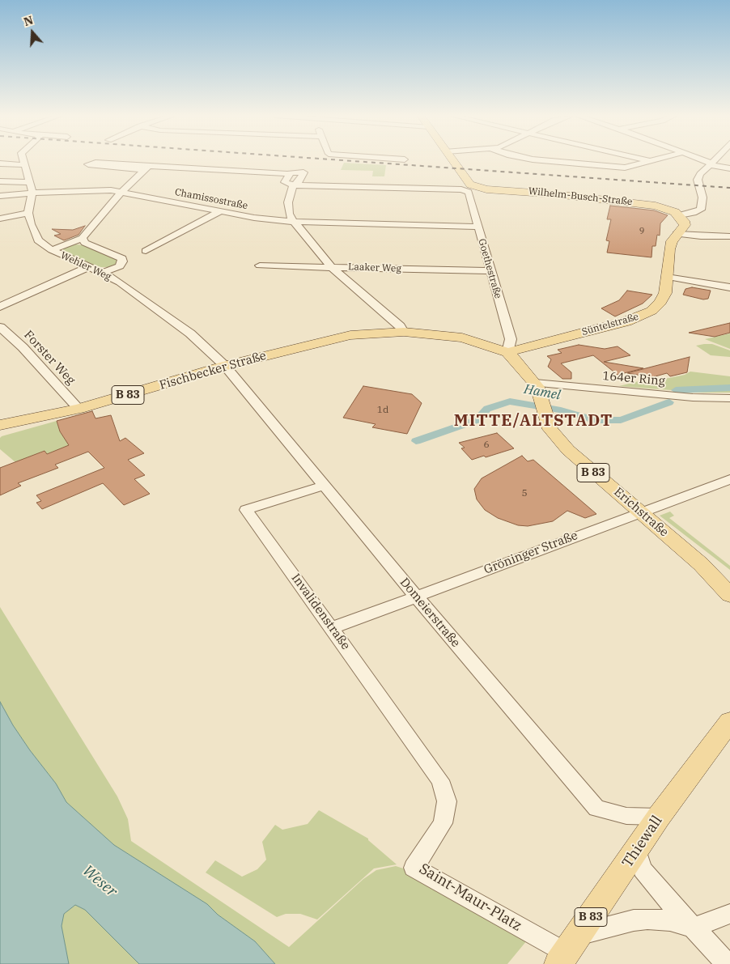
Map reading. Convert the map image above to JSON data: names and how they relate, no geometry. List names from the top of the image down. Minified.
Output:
{"streets":{"main road":["Wilhelm-Busch-Straße","Süntelstraße","Fischbecker Straße","B 83","Erichstraße","Thiewall"],"street":["Chamissostraße","Wehler Weg","Laaker Weg","Goethestraße","Forster Weg","164er Ring","Gröninger Straße","Invalidenstraße","Domeierstraße","Saint-Maur-Platz"]},"crossings":[["Wilhelm-Busch-Straße","Süntelstraße"],["Chamissostraße","Wehler Weg"],["Chamissostraße","Goethestraße"],["Wehler Weg","Fischbecker Straße"],["Wehler Weg","Domeierstraße"],["Laaker Weg","Goethestraße"],["Goethestraße","Süntelstraße"],["Goethestraße","B 83"],["Süntelstraße","B 83"],["Forster Weg","Fischbecker Straße"],["Fischbecker Straße","B 83"],["Fischbecker Straße","Domeierstraße"],["164er Ring","B 83"],["164er Ring","Erichstraße"],["B 83","Erichstraße"],["Erichstraße","Gröninger Straße"],["Gröninger Straße","Invalidenstraße"],["Gröninger Straße","Domeierstraße"],["Invalidenstraße","Domeierstraße"],["Invalidenstraße","Saint-Maur-Platz"],["Domeierstraße","Thiewall"],["Thiewall","Saint-Maur-Platz"]],"districts":["MITTE/ALTSTADT"],"water":["Hamel","Weser"],"house_numbers":["9","1d","6","5"],"north":"top"}
